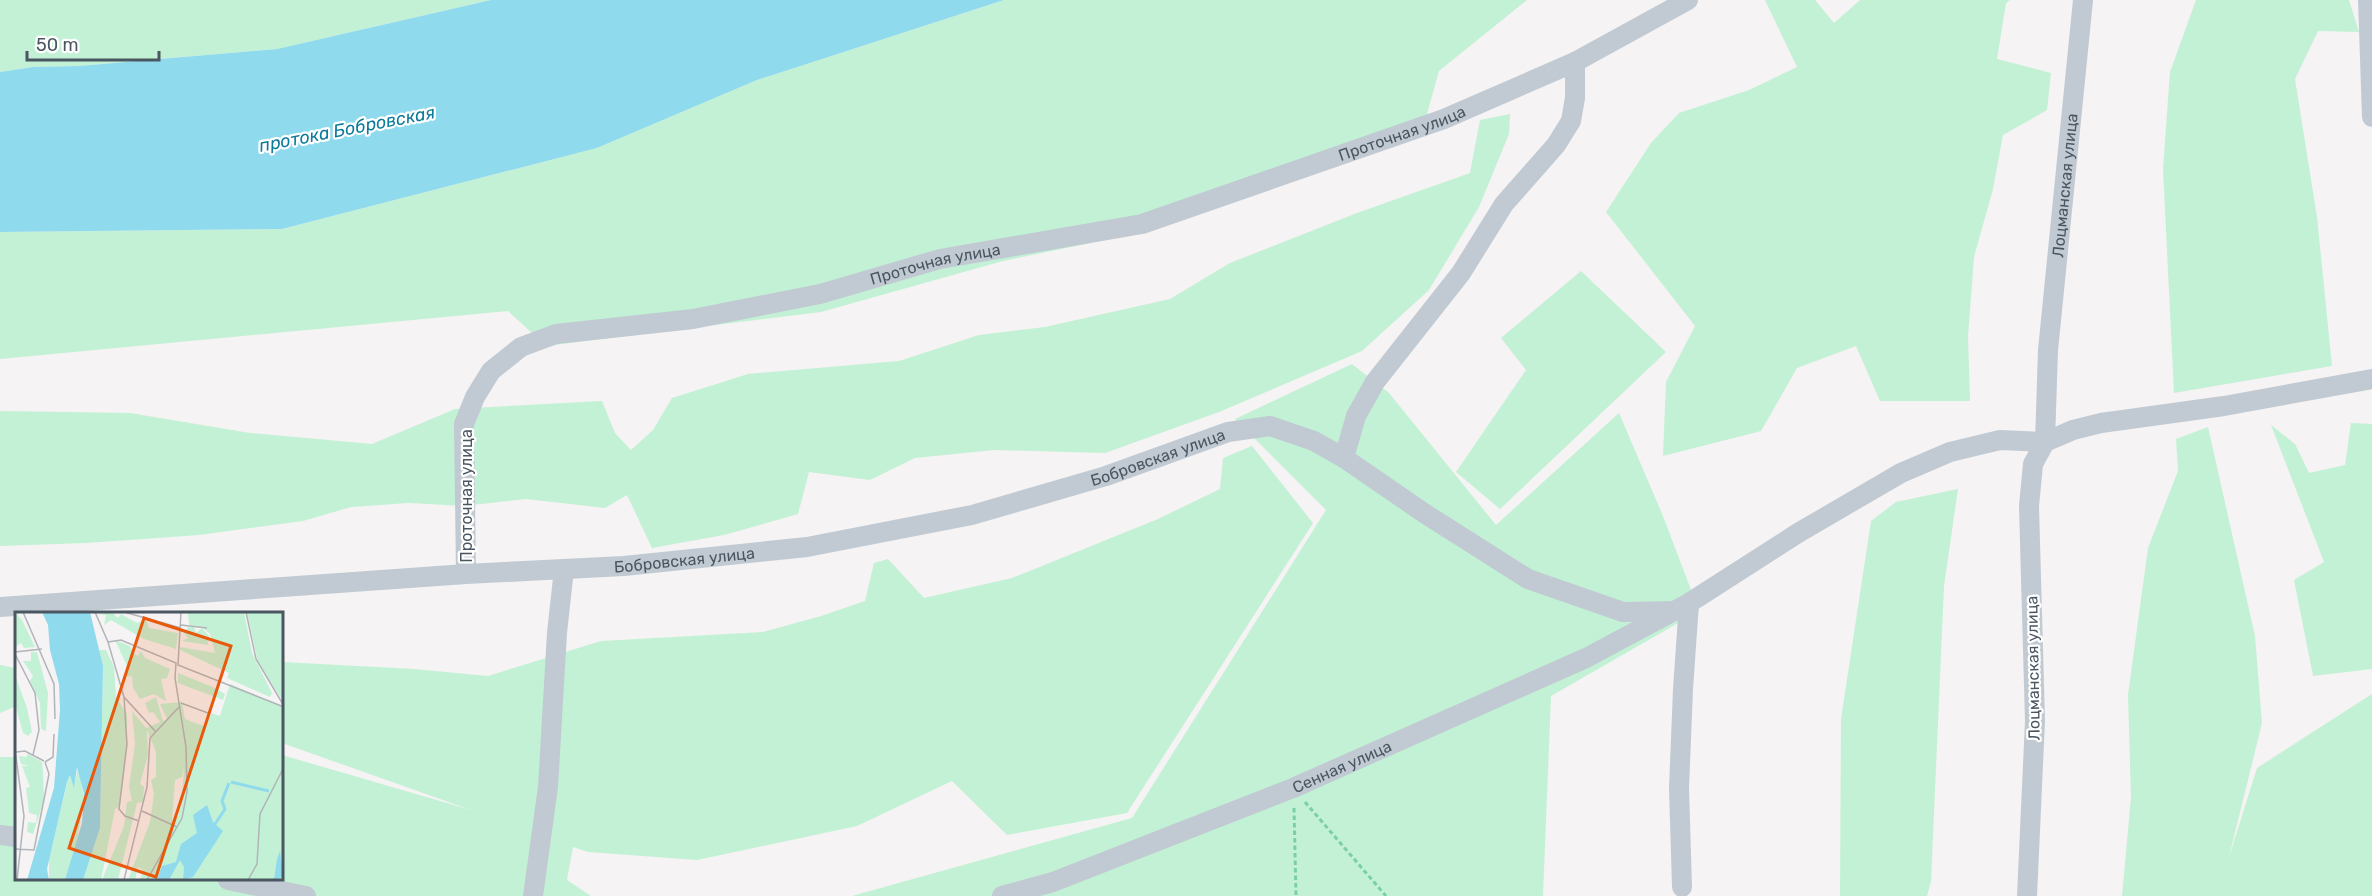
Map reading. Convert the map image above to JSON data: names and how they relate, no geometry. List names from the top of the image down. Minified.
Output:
{"streets":{"street":["Проточная улица","Лоцманская улица","Бобровская улица","Сенная улица"]},"crossings":[["Проточная улица","Бобровская улица"],["Бобровская улица","Сенная улица"]],"water":["протока Бобровская"],"scale_bar":"50 m"}
